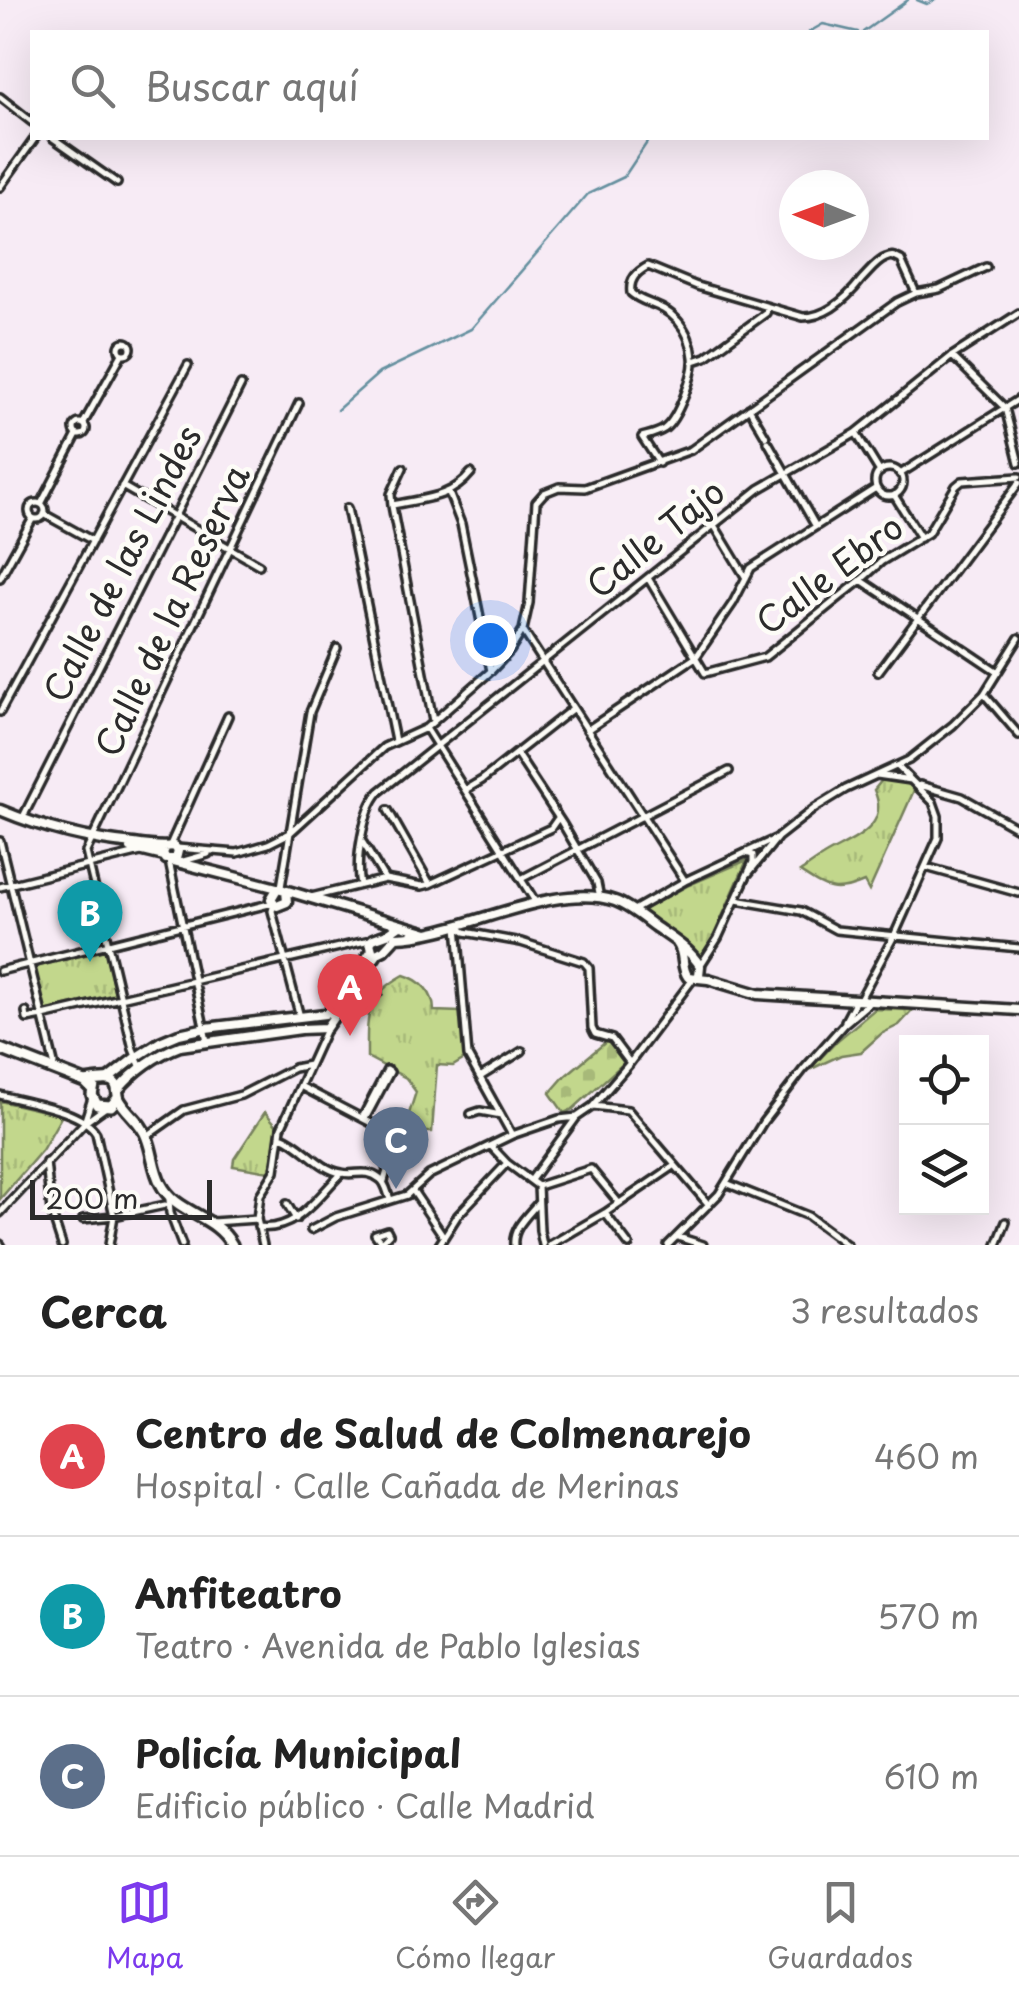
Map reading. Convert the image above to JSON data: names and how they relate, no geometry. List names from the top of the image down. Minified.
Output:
{"streets":{"street":["Calle Tajo","Calle de las Lindes","Calle Ebro","Calle de la Reserva"]},"scale_bar":"200 m","north":"left","page":{"search":"Buscar aquí","pins":["B","A","C"],"scale":"200 m","heading":["Cerca","3 resultados"],"list":[{"mark":"A","name":"Centro de Salud de Colmenarejo","note":"Hospital · Calle Cañada de Merinas","value":"460 m"},{"mark":"B","name":"Anfiteatro","note":"Teatro · Avenida de Pablo Iglesias","value":"570 m"},{"mark":"C","name":"Policía Municipal","note":"Edificio público · Calle Madrid","value":"610 m"}],"nav":["Mapa","Cómo llegar","Guardados"]}}
